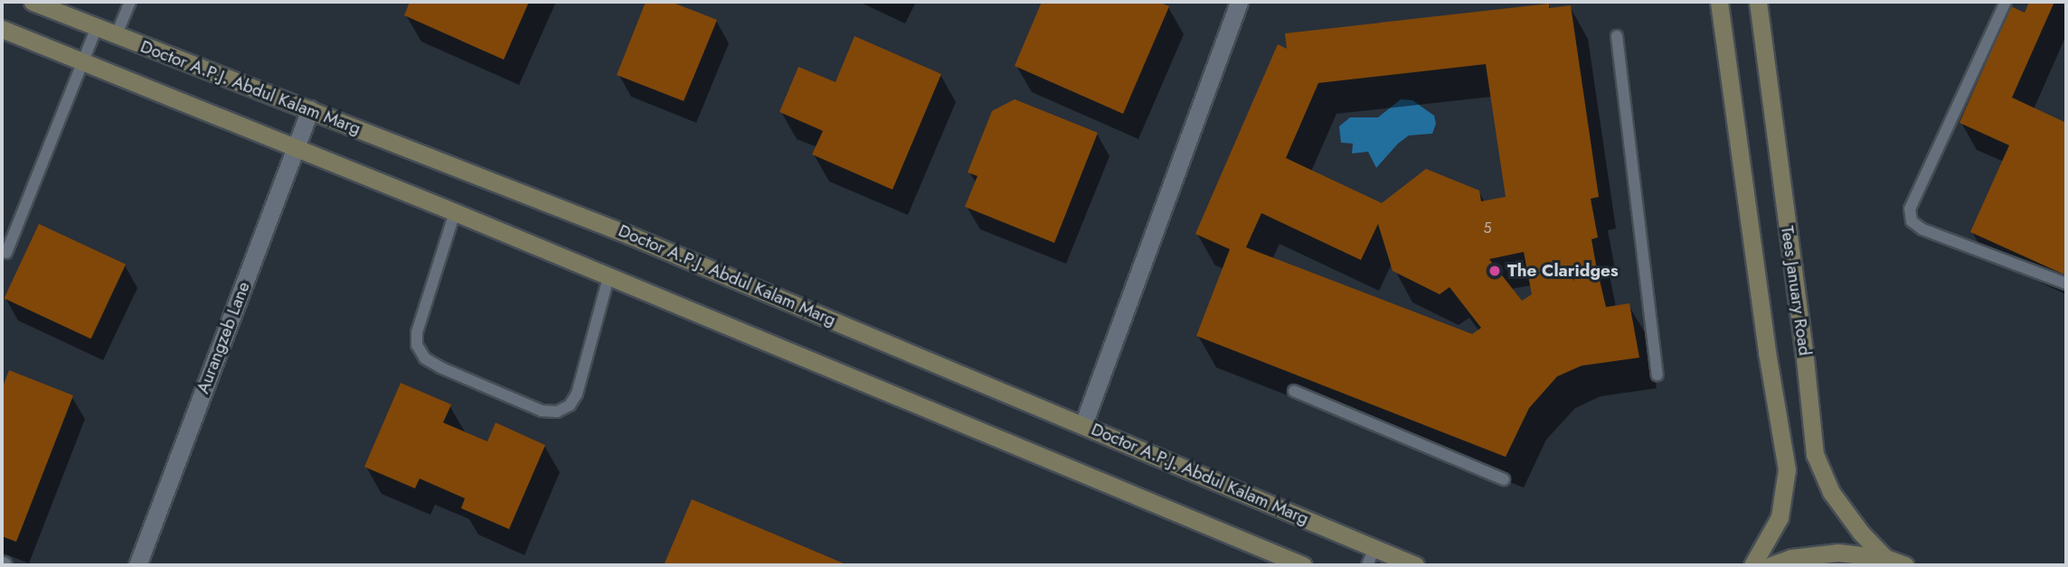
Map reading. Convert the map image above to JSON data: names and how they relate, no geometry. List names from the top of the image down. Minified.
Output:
{"streets":{"main road":["Doctor A.P.J. Abdul Kalam Marg","Tees January Road"],"street":["Aurangzeb Lane"]},"crossings":[["Doctor A.P.J. Abdul Kalam Marg","Aurangzeb Lane"]],"places":["The Claridges"],"house_numbers":["5"]}
